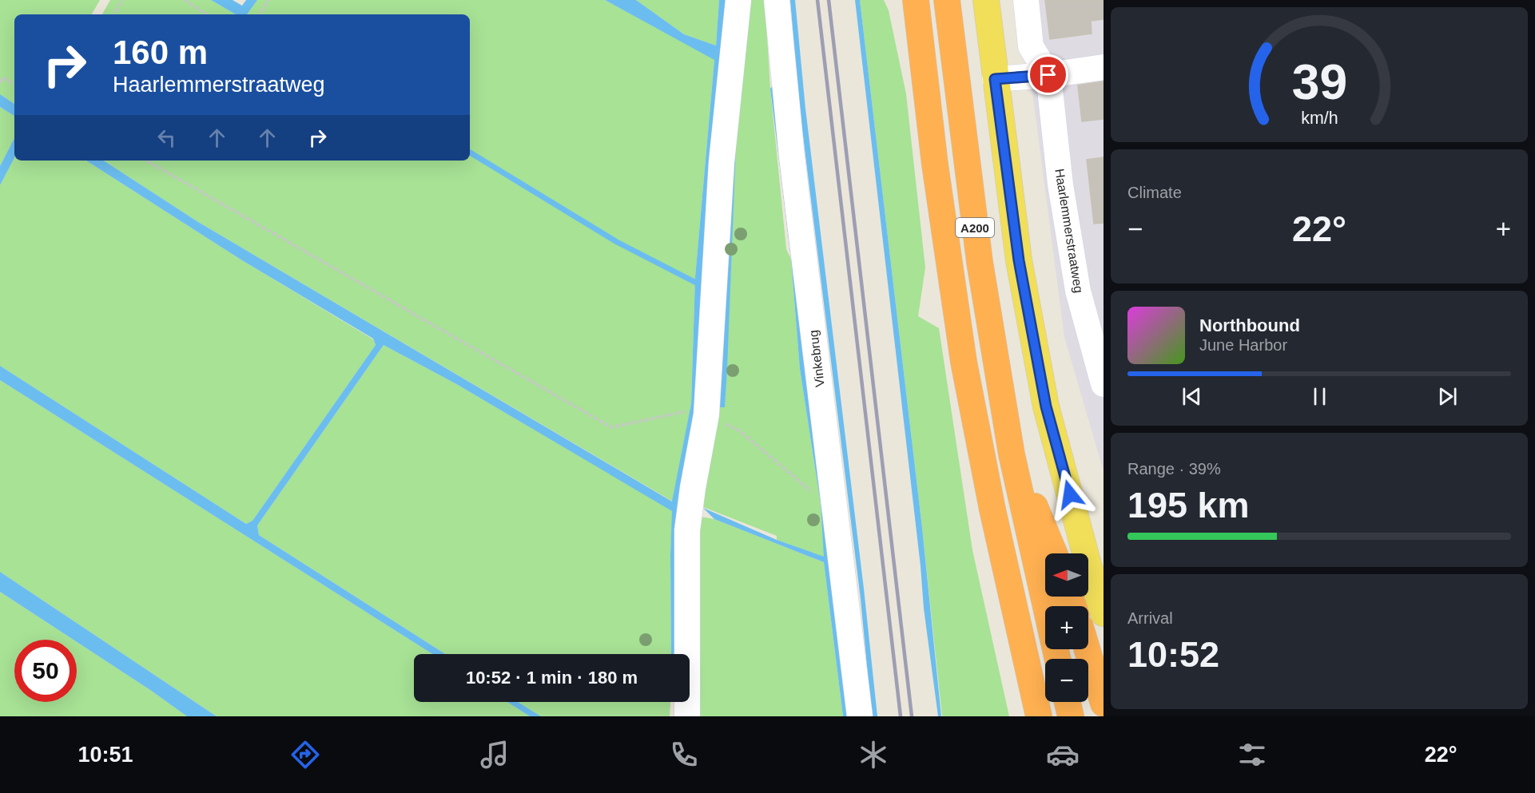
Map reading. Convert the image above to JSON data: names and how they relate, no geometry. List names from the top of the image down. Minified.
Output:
{"streets":{"highway":["A200"],"street":["Haarlemmerstraatweg","Vinkebrug"]},"north":"left","page":{"turn":["160 m","Haarlemmerstraatweg"],"tile":["Climate",["Range · 39%","195 km"],["Arrival","10:52"]],"heat":["−","22°","+"],"song":["Northbound","June Harbor"],"map_buttons":["+","−"],"limit":"50","trip":"10:52 · 1 min · 180 m","tabs":["10:51","22°"],"gauge":["39","km/h"]}}
